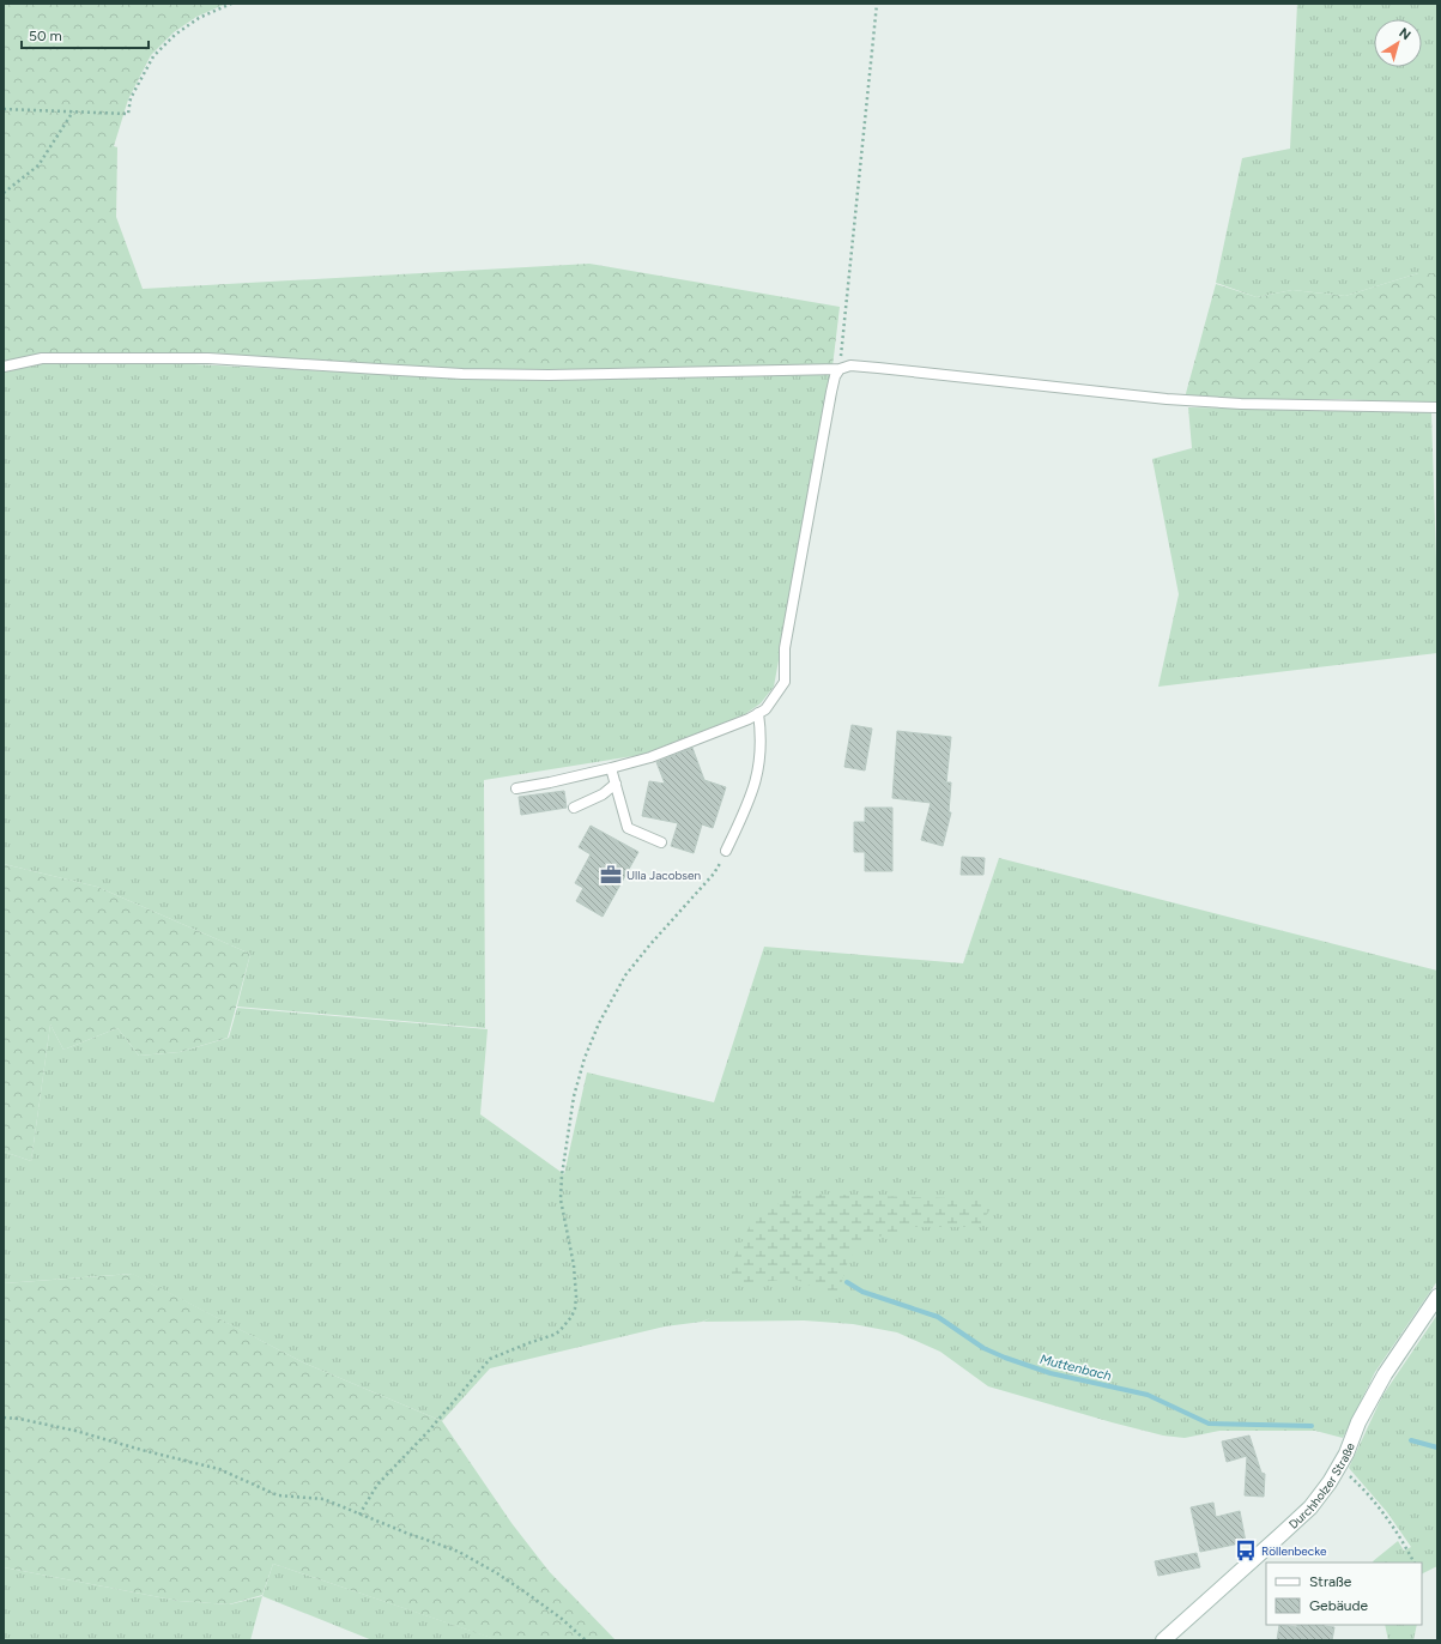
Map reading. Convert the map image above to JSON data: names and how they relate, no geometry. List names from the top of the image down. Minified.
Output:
{"streets":{"main road":["Durchholzer Straße"]},"water":["Muttenbach"],"places":{"office":["Ulla Jacobsen"],"bus stop":["Röllenbecke"]},"legend":["Straße","Gebäude"],"scale_bar":"50 m","north":"top right"}
